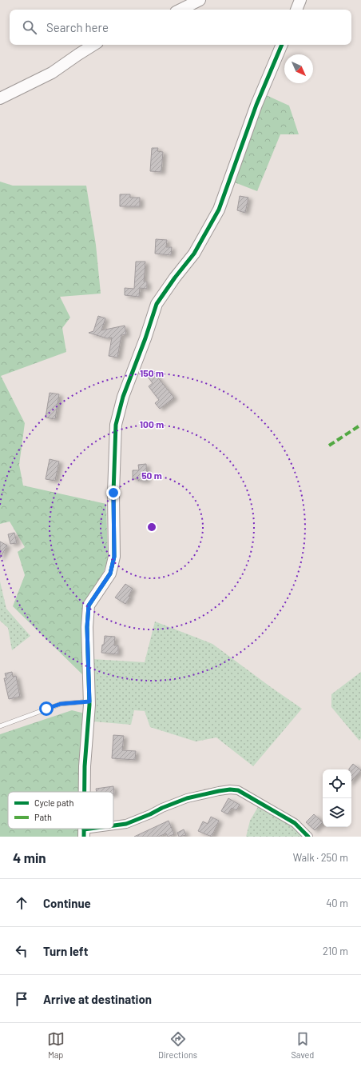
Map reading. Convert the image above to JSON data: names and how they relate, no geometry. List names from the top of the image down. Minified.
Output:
{"legend":["Cycle path","Path"],"north":"bottom right","page":{"search":"Search here","heading":["4 min","Walk · 250 m"],"list":[["Continue","40 m"],["Turn left","210 m"],"Arrive at destination"],"nav":["Map","Directions","Saved"]},"rings":["150 m","100 m","50 m"]}
